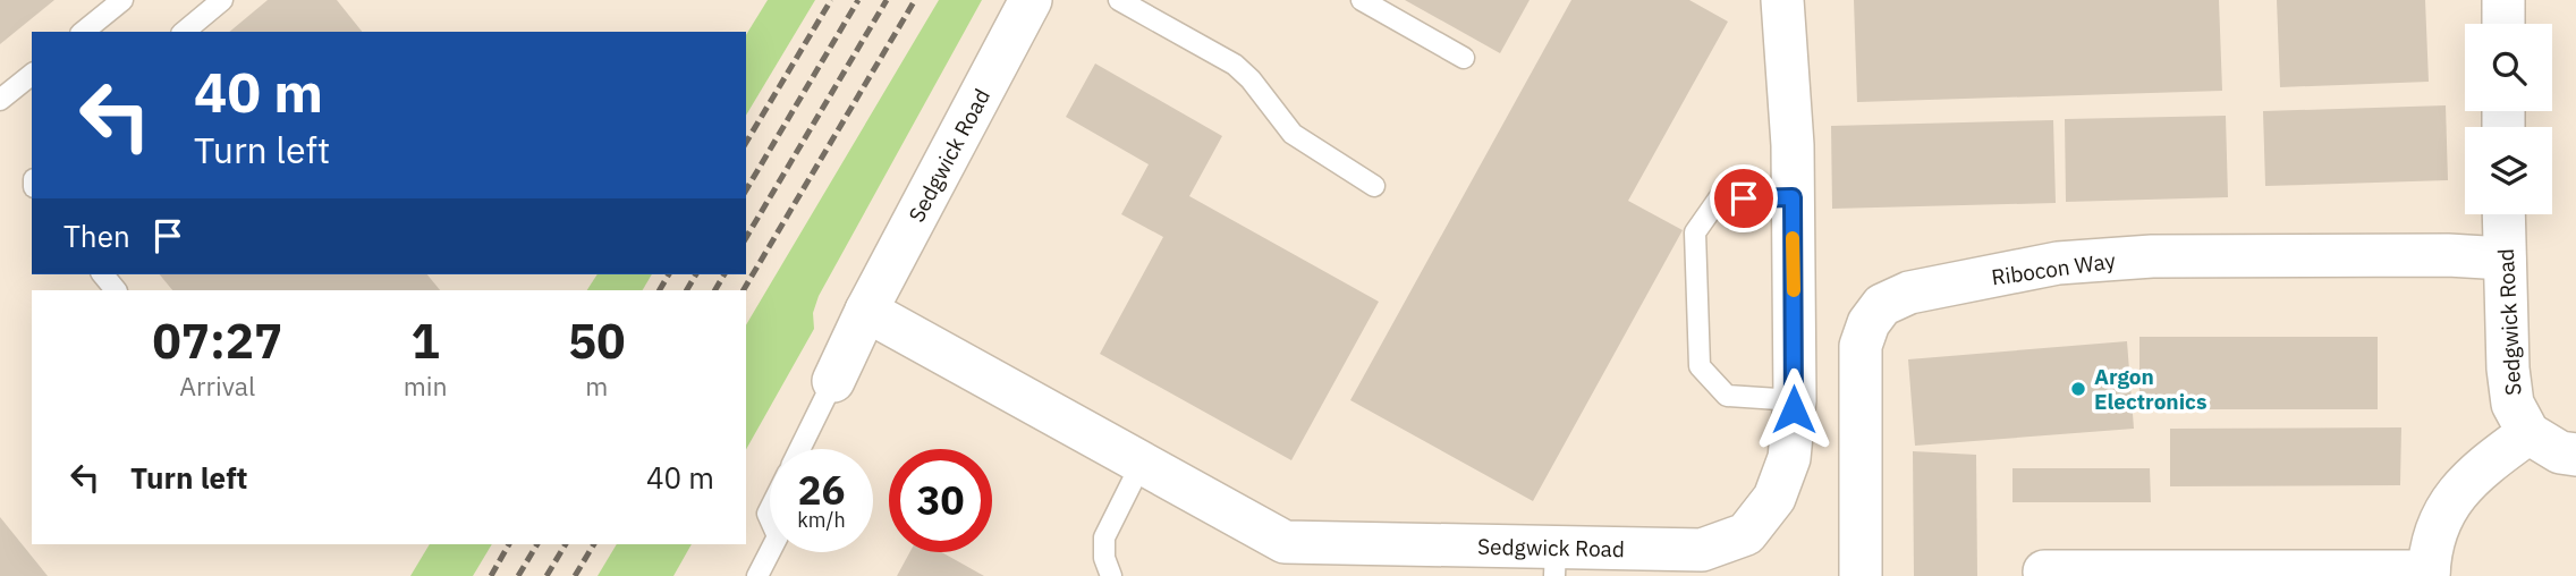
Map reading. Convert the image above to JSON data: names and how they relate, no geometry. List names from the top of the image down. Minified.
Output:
{"streets":{"street":["Sedgwick Road","Ribocon Way"]},"crossings":[["Sedgwick Road","Ribocon Way"]],"places":["Argon Electronics"],"page":{"turn":["40 m","Turn left"],"then":"Then","eta":["07:27","Arrival","1","min","50","m"],"list":[{"name":"Turn left","value":"40 m"}],"speed":"26 km/h","limit":"30"}}
